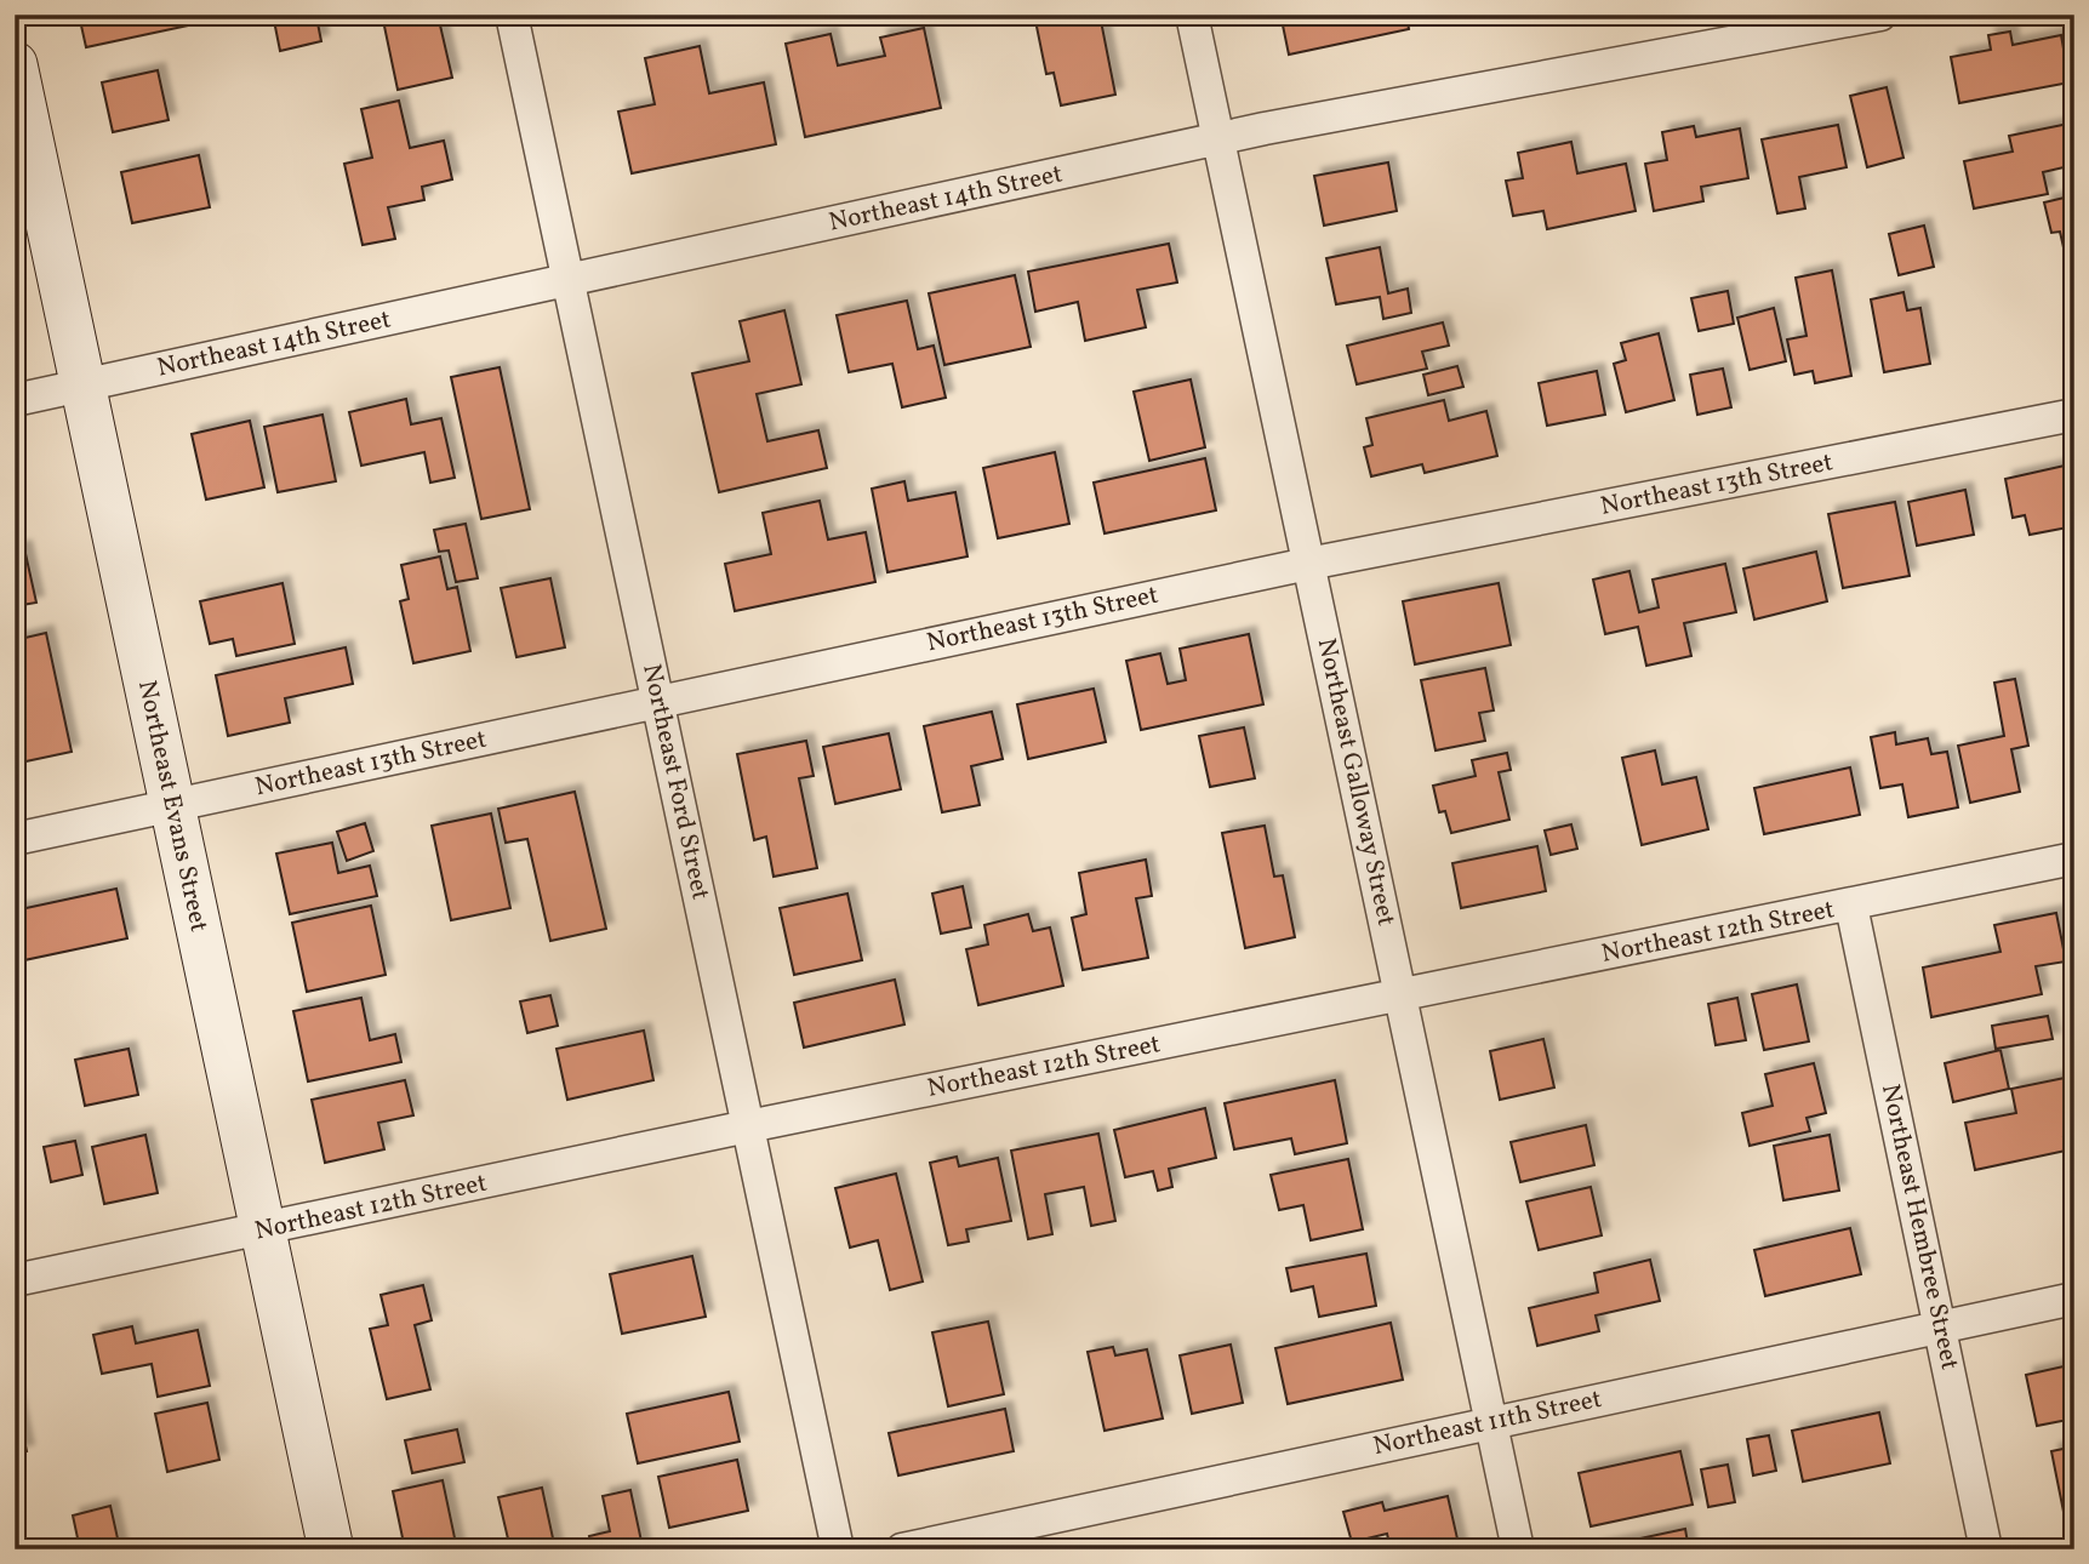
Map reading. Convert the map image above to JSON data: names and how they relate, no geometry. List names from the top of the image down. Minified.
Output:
{"streets":{"street":["Northeast 14th Street","Northeast 13th Street","Northeast Ford Street","Northeast Galloway Street","Northeast Evans Street","Northeast 12th Street","Northeast Hembree Street","Northeast 11th Street"]},"crossings":[["Northeast 14th Street","Northeast Ford Street"],["Northeast 14th Street","Northeast Galloway Street"],["Northeast 14th Street","Northeast Evans Street"],["Northeast 13th Street","Northeast Ford Street"],["Northeast 13th Street","Northeast Galloway Street"],["Northeast 13th Street","Northeast Evans Street"],["Northeast Ford Street","Northeast 12th Street"],["Northeast Galloway Street","Northeast 12th Street"],["Northeast Galloway Street","Northeast 11th Street"],["Northeast Evans Street","Northeast 12th Street"],["Northeast 12th Street","Northeast Hembree Street"],["Northeast Hembree Street","Northeast 11th Street"]]}
